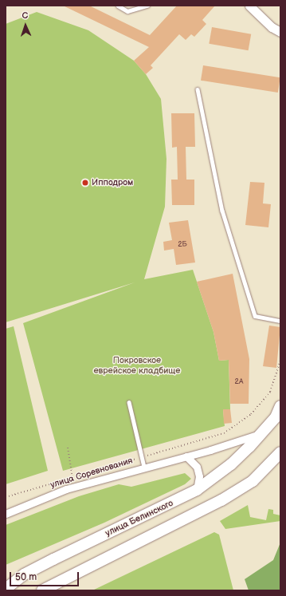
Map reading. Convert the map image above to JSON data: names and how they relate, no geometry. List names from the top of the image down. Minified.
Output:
{"streets":{"main road":["улица Белинского"],"street":["улица Соревнования"]},"crossings":[["улица Соревнования","улица Белинского"]],"parks":["Покровское еврейское кладбище"],"places":["Ипподром"],"house_numbers":["2Б","2А"],"scale_bar":"50 m","north":"top"}
